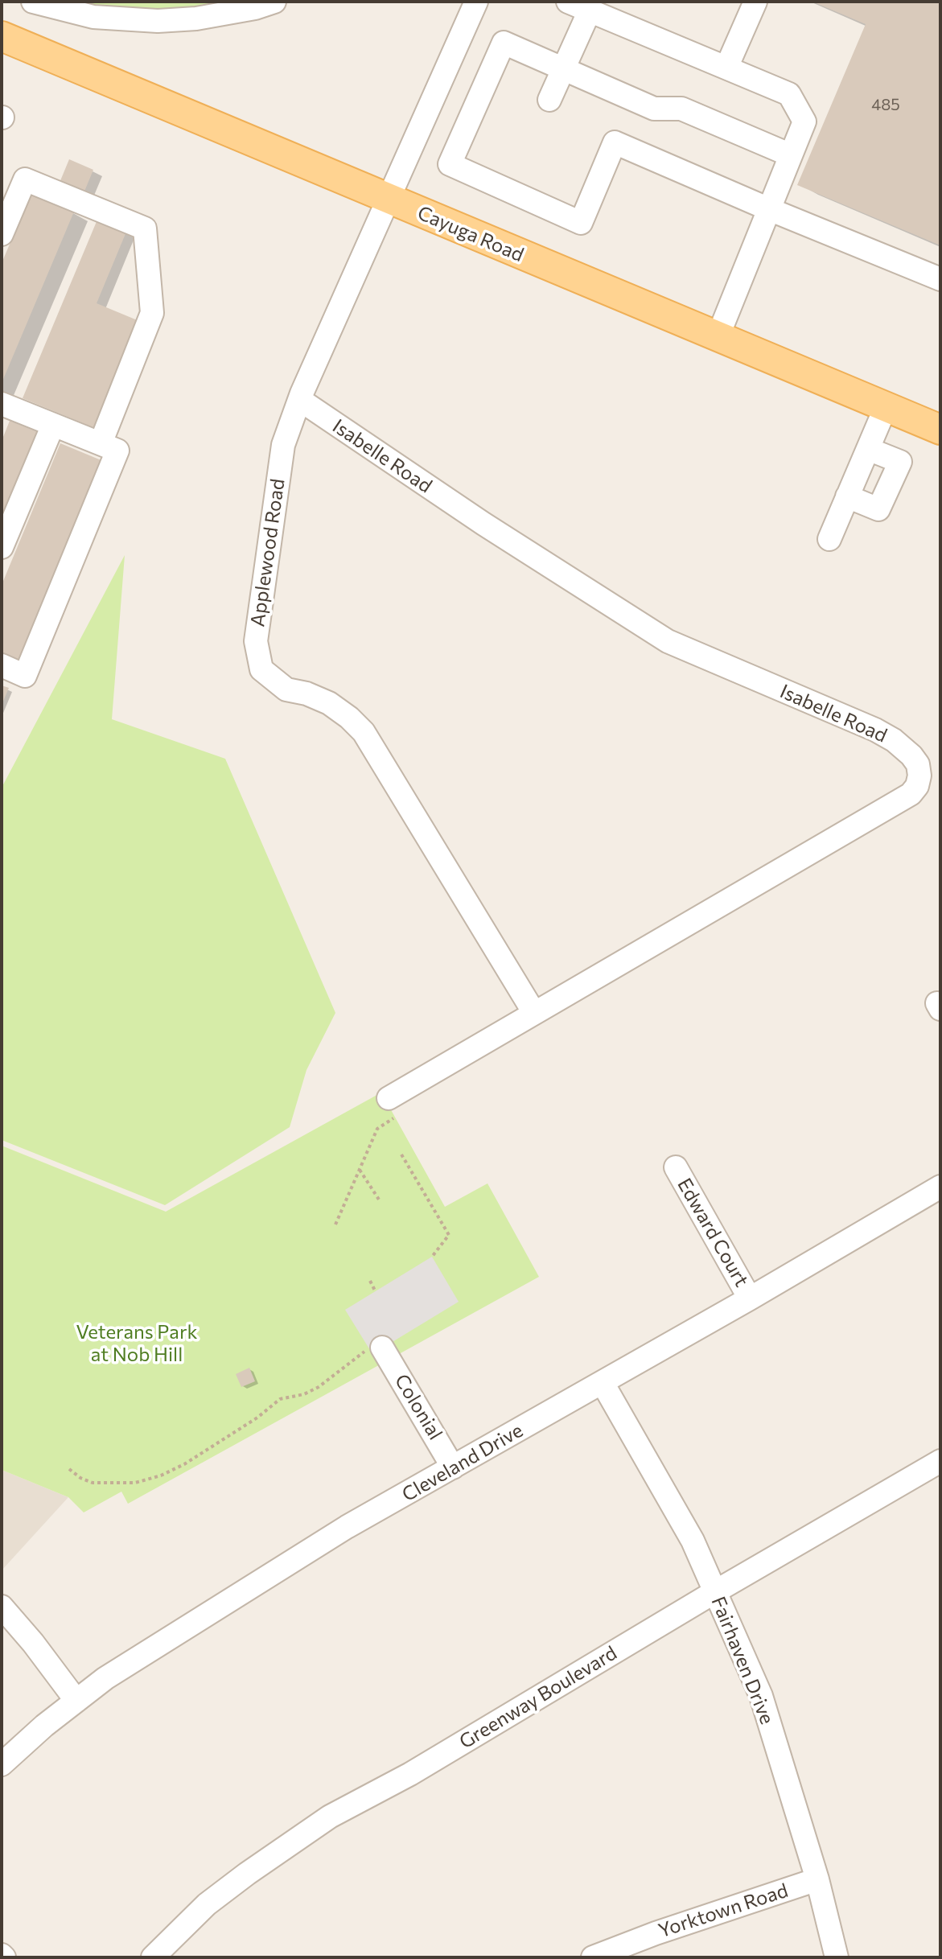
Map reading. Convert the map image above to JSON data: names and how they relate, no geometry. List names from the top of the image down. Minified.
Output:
{"streets":{"main road":["Cayuga Road"],"street":["Isabelle Road","Applewood Road","Edward Court","Colonial","Cleveland Drive","Fairhaven Drive","Greenway Boulevard","Yorktown Road"]},"crossings":[["Cayuga Road","Applewood Road"],["Isabelle Road","Applewood Road"],["Edward Court","Cleveland Drive"],["Colonial","Cleveland Drive"],["Cleveland Drive","Fairhaven Drive"],["Fairhaven Drive","Greenway Boulevard"],["Fairhaven Drive","Yorktown Road"]],"parks":["Veterans Park at Nob Hill"],"house_numbers":["485"]}
